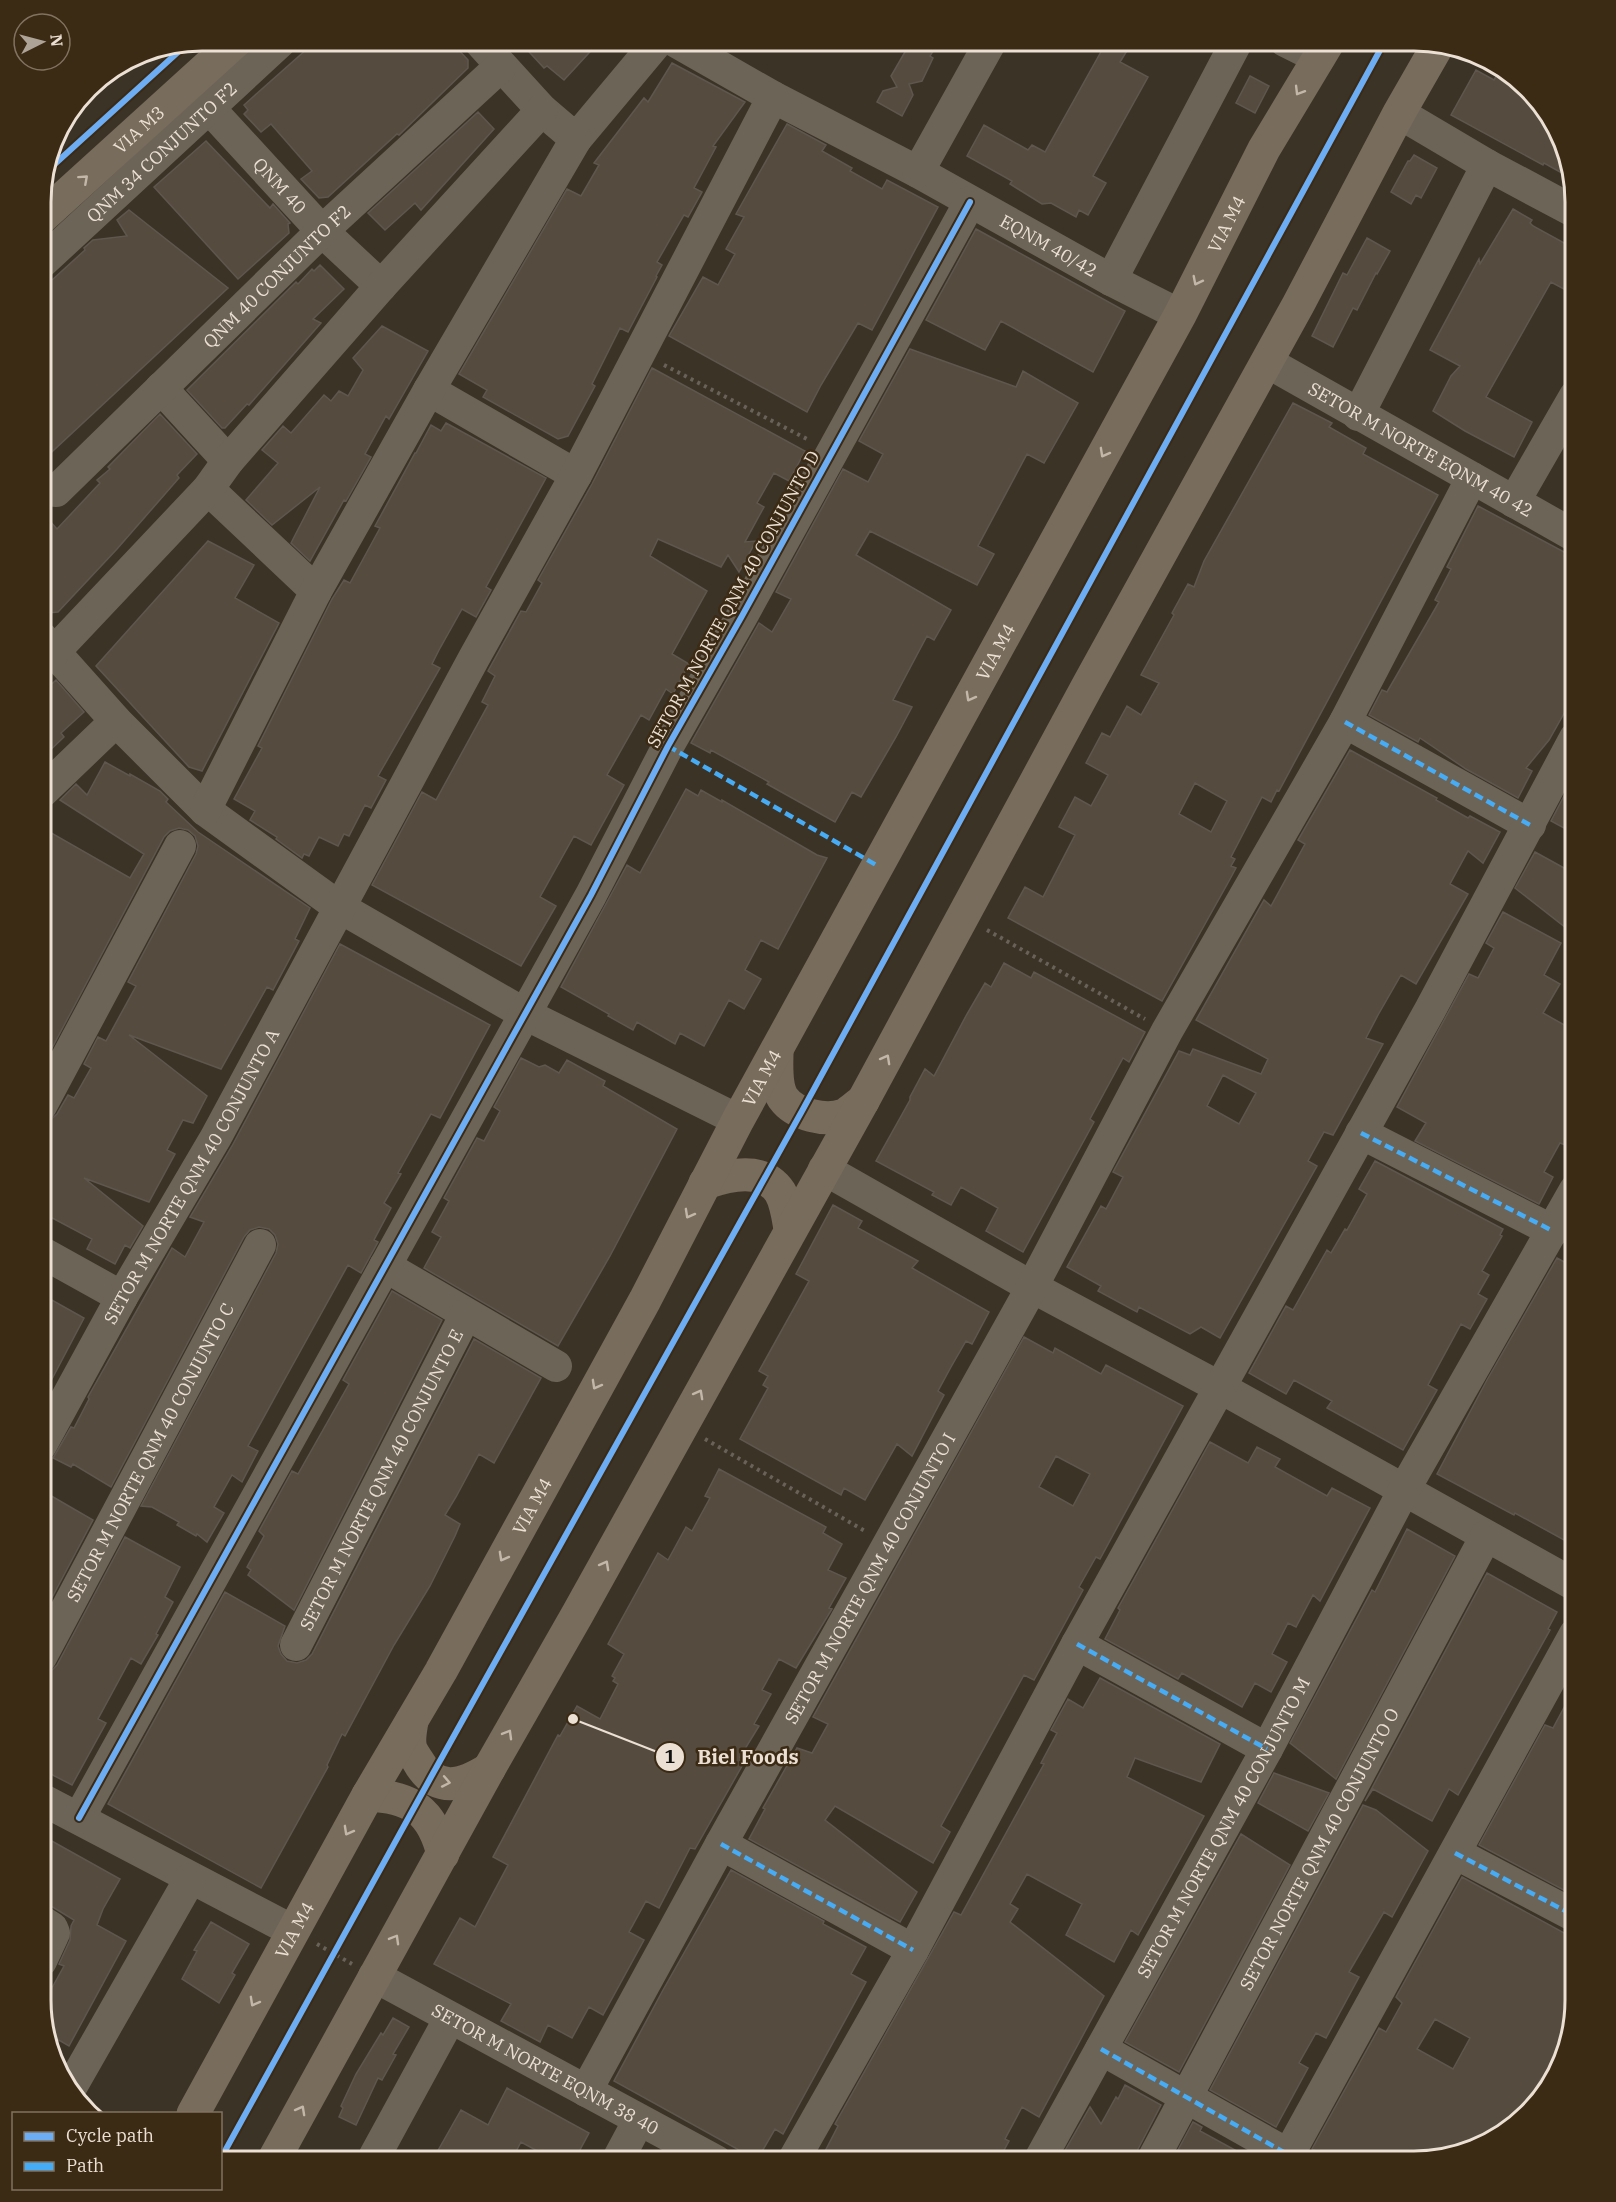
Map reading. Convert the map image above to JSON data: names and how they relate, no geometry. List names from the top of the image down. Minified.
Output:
{"streets":{"main road":["VIA M3","VIA M4"],"street":["QNM 34 CONJUNTO F2","QNM 40","EQNM 40/42","QNM 40 CONJUNTO F2","SETOR M NORTE EQNM 40 42","SETOR M NORTE QNM 40 CONJUNTO D","SETOR M NORTE QNM 40 CONJUNTO A","SETOR M NORTE QNM 40 CONJUNTO C","SETOR M NORTE QNM 40 CONJUNTO E","SETOR M NORTE QNM 40 CONJUNTO I","SETOR M NORTE QNM 40 CONJUNTO M","SETOR NORTE QNM 40 CONJUNTO O","SETOR M NORTE EQNM 38 40"]},"crossings":[["QNM 34 CONJUNTO F2","QNM 40"],["QNM 40","QNM 40 CONJUNTO F2"],["VIA M4","EQNM 40/42"],["EQNM 40/42","SETOR M NORTE QNM 40 CONJUNTO D"],["EQNM 40/42","SETOR M NORTE QNM 40 CONJUNTO A"],["SETOR M NORTE EQNM 40 42","SETOR M NORTE QNM 40 CONJUNTO I"],["SETOR M NORTE QNM 40 CONJUNTO I","SETOR M NORTE EQNM 38 40"]],"one_way":["VIA M3"],"places":["Biel Foods"],"legend":["Cycle path","Path"],"north":"right"}
